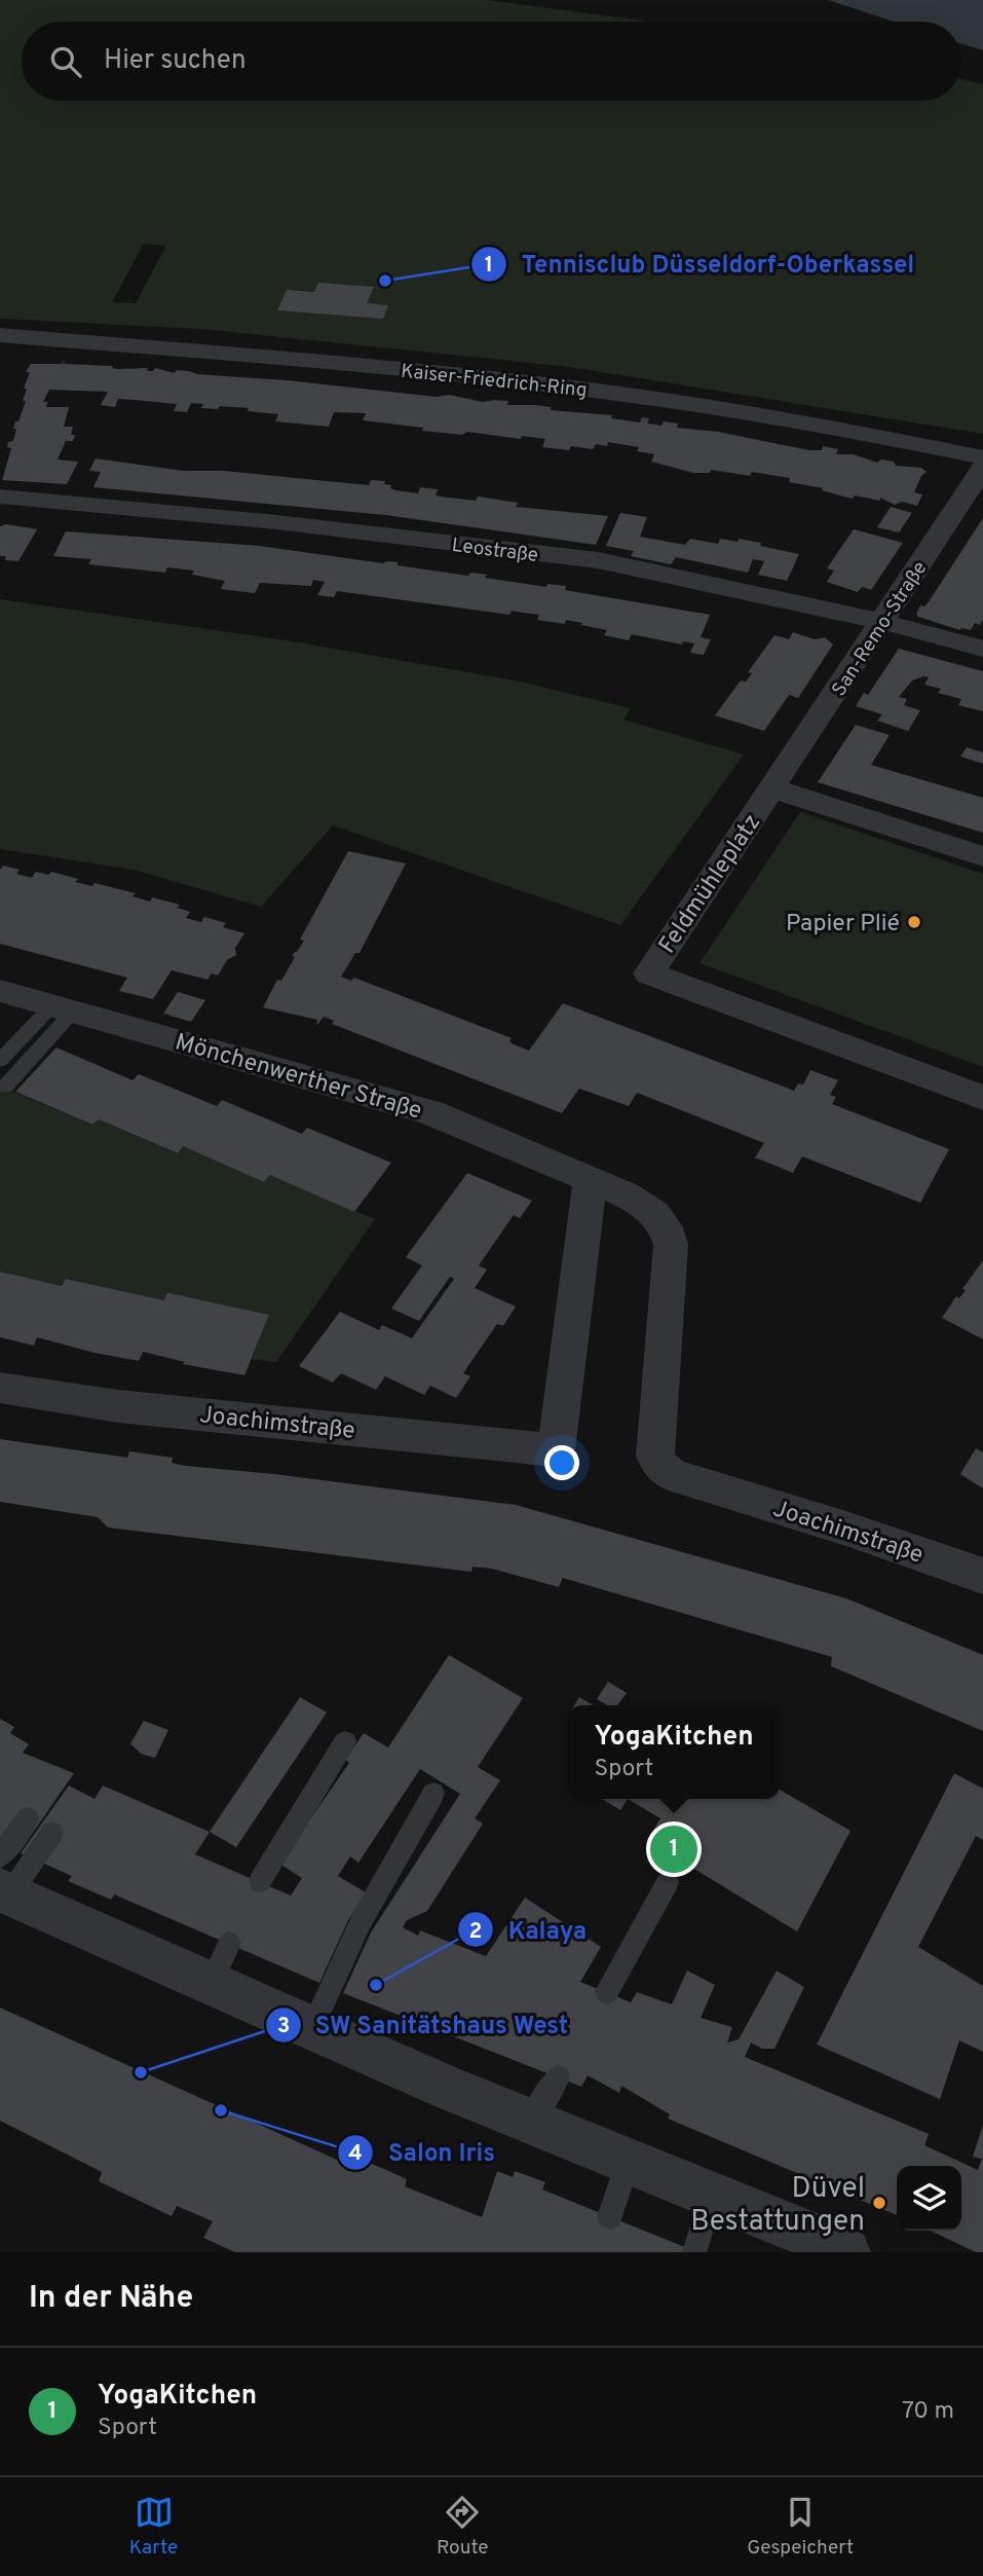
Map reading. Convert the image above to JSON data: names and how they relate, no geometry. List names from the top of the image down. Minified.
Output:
{"streets":{"street":["Kaiser-Friedrich-Ring","Leostraße","San-Remo-Straße","Feldmühleplatz","Mönchenwerther Straße","Joachimstraße"]},"crossings":[["Leostraße","San-Remo-Straße"],["San-Remo-Straße","Feldmühleplatz"],["Mönchenwerther Straße","Joachimstraße"]],"places":["Tennisclub Düsseldorf-Oberkassel","Papier Plié","Kalaya","SW Sanitätshaus West","Salon Iris","Düvel Bestattungen"],"page":{"search":"Hier suchen","popup":["YogaKitchen","Sport"],"pins":"1","heading":"In der Nähe","list":[{"mark":"1","name":"YogaKitchen","note":"Sport","value":"70 m"}],"nav":["Karte","Route","Gespeichert"]}}
